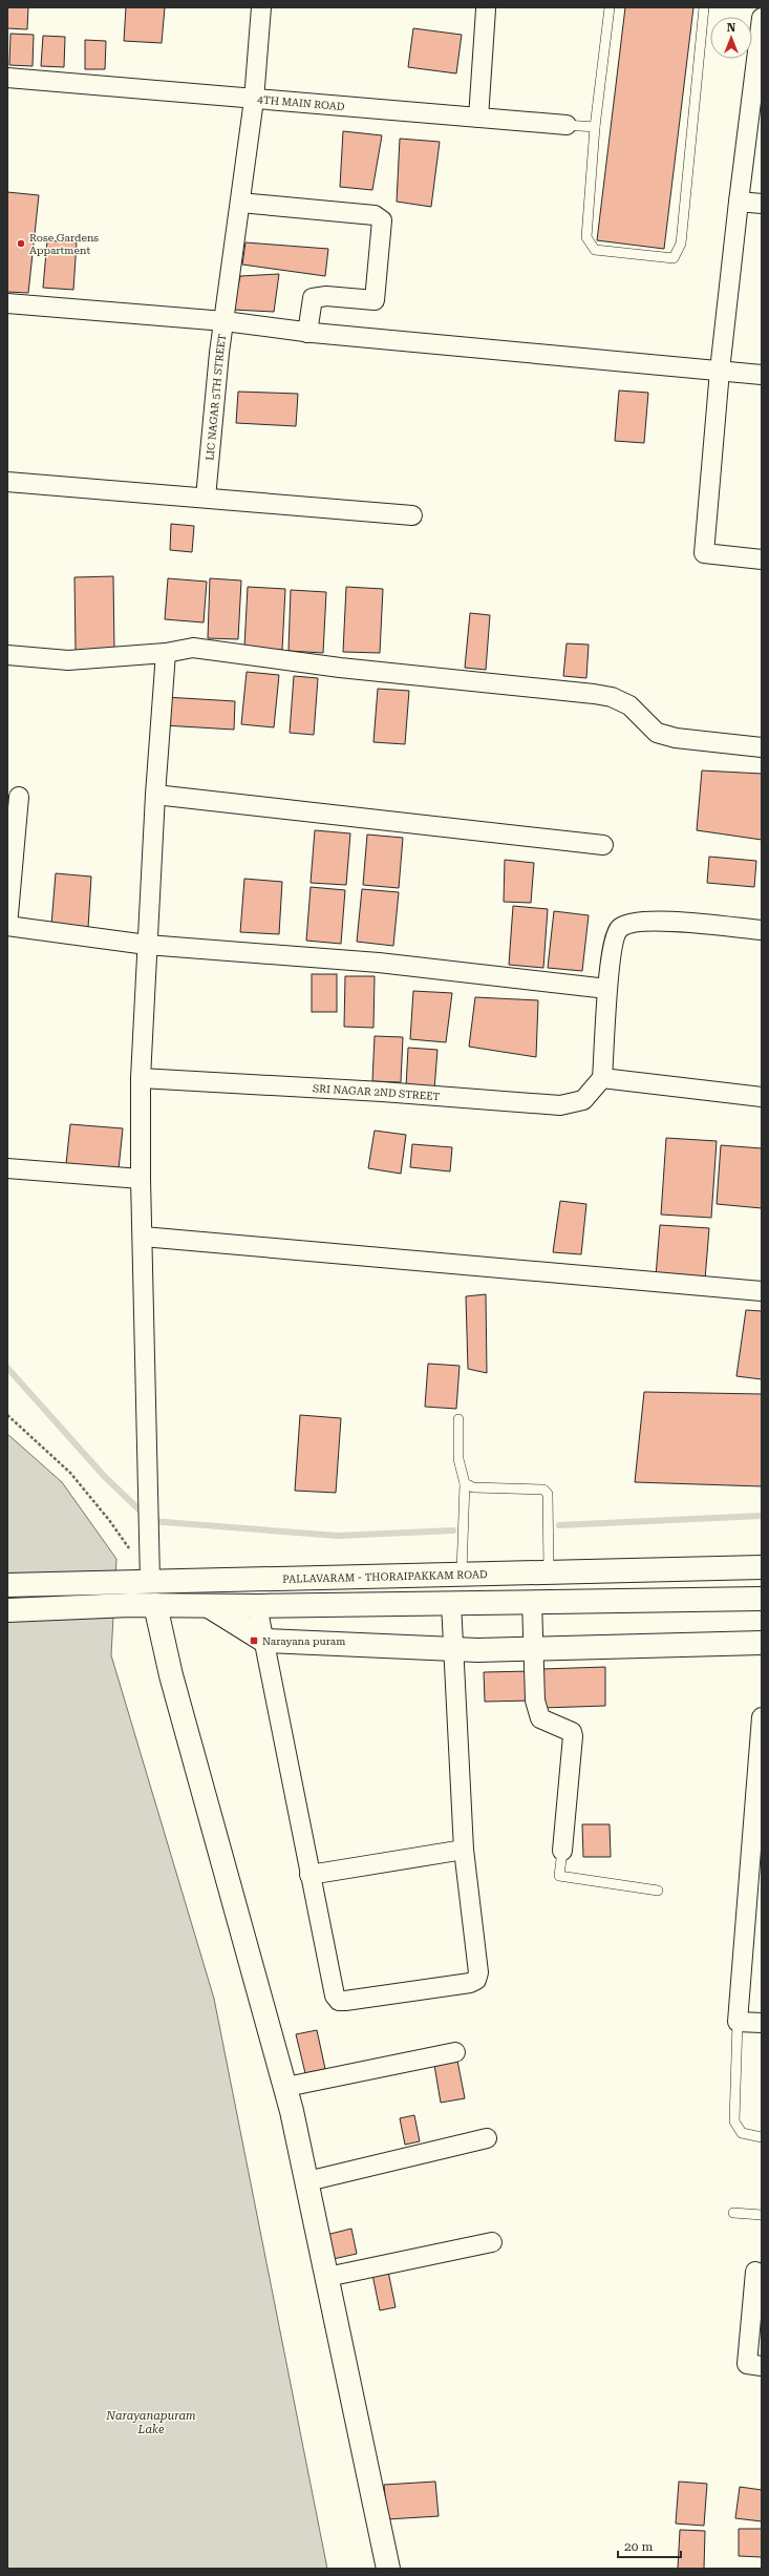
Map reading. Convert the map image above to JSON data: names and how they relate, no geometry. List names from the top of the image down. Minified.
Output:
{"streets":{"street":["4TH MAIN ROAD","LIC NAGAR 5TH STREET","SRI NAGAR 2ND STREET","PALLAVARAM - THORAIPAKKAM ROAD"]},"crossings":[["4TH MAIN ROAD","LIC NAGAR 5TH STREET"]],"water":["Narayanapuram Lake"],"places":{"other":["Rose Gardens Appartment"],"transit":["Narayana puram"]},"scale_bar":"20 m","north":"top"}
